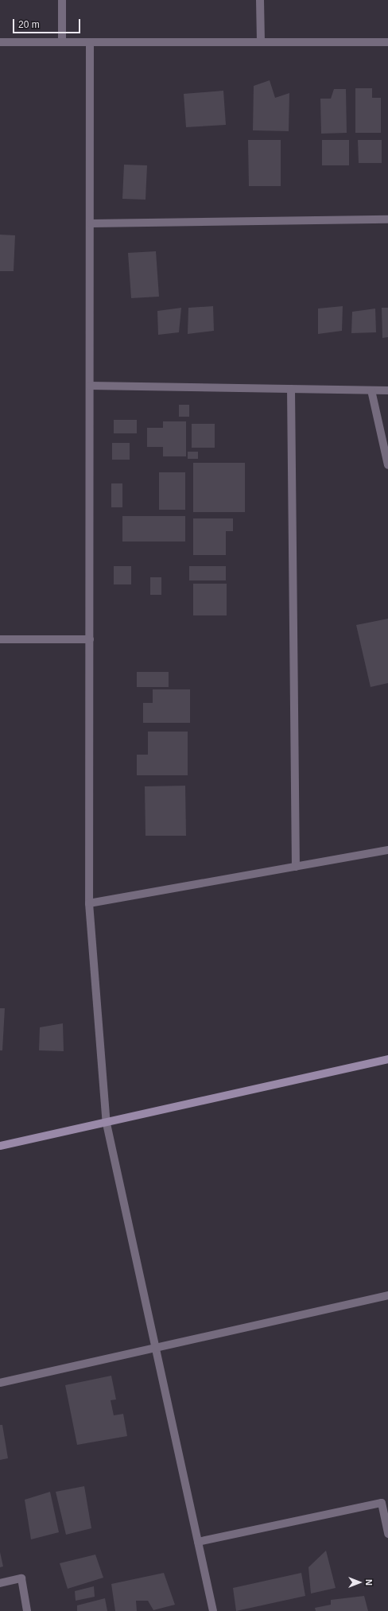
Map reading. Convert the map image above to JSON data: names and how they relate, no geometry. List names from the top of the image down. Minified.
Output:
{"scale_bar":"20 m","north":"right"}
